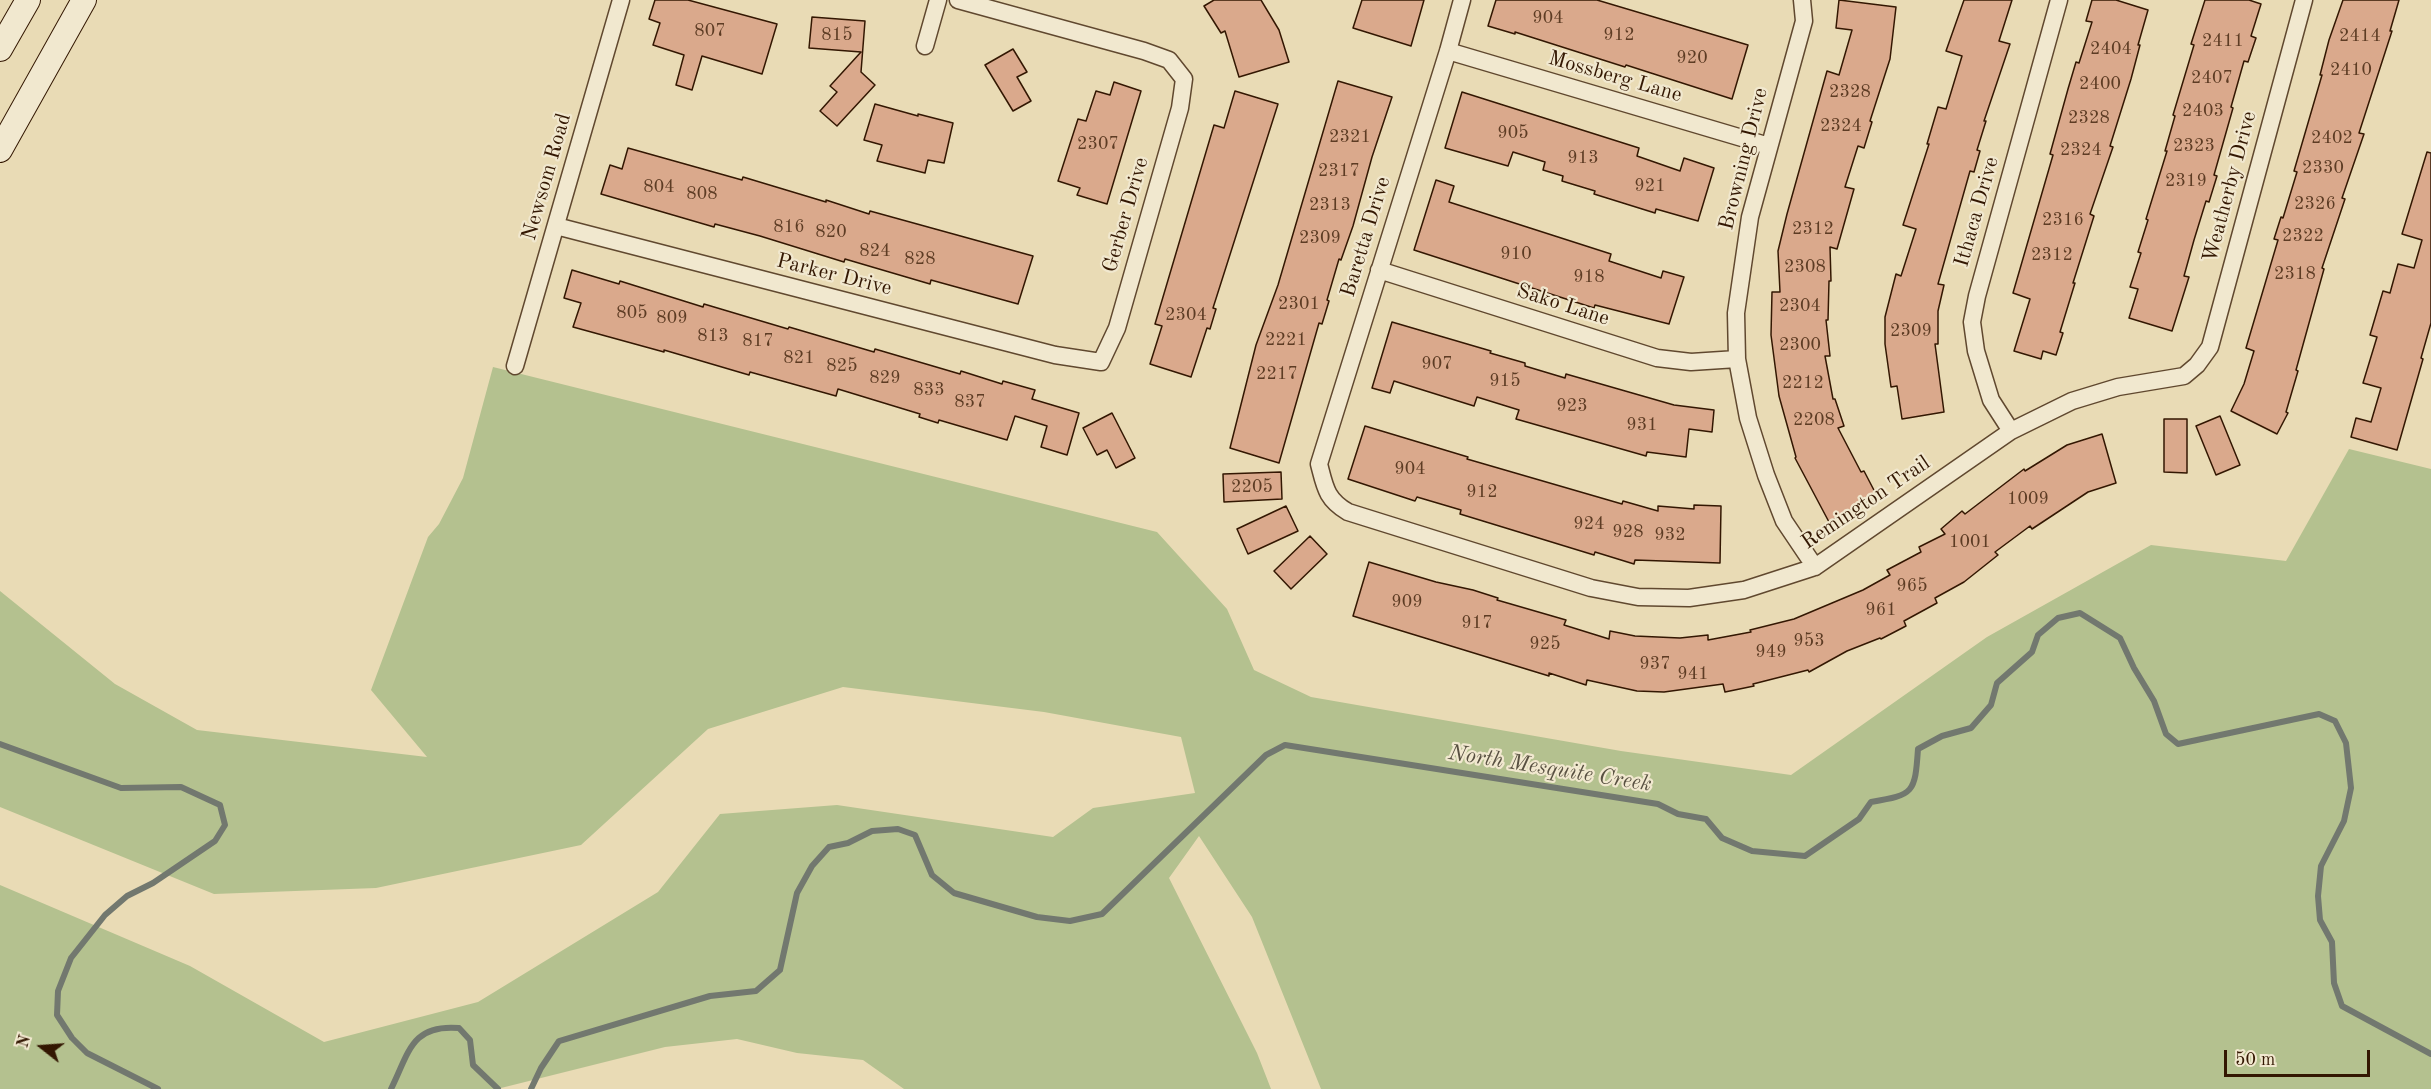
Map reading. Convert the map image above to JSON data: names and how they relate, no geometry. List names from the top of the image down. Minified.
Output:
{"streets":{"street":["Mossberg Lane","Browning Drive","Newsom Road","Weatherby Drive","Ithaca Drive","Gerber Drive","Baretta Drive","Parker Drive","Sako Lane","Remington Trail"]},"crossings":[["Mossberg Lane","Browning Drive"],["Mossberg Lane","Baretta Drive"],["Browning Drive","Sako Lane"],["Browning Drive","Remington Trail"],["Newsom Road","Parker Drive"],["Weatherby Drive","Remington Trail"],["Ithaca Drive","Remington Trail"],["Gerber Drive","Parker Drive"],["Baretta Drive","Sako Lane"],["Baretta Drive","Remington Trail"]],"water":["North Mesquite Creek"],"house_numbers":["904","807","815","912","2414","2411","2404","920","2410","2407","2400","2328","2403","2328","2324","905","2321","2402","2307","2323","2324","913","2330","2317","2319","921","804","808","2326","2313","2316","816","2312","820","2322","2309","824","910","2312","828","2308","2318","918","2301","2304","805","2304","809","2309","813","2221","817","2300","821","907","825","2217","829","915","2212","833","837","923","2208","931","904","2205","912","1009","924","928","932","1001","965","909","961","917","953","925","949","937","941"],"scale_bar":"50 m","north":"left"}
